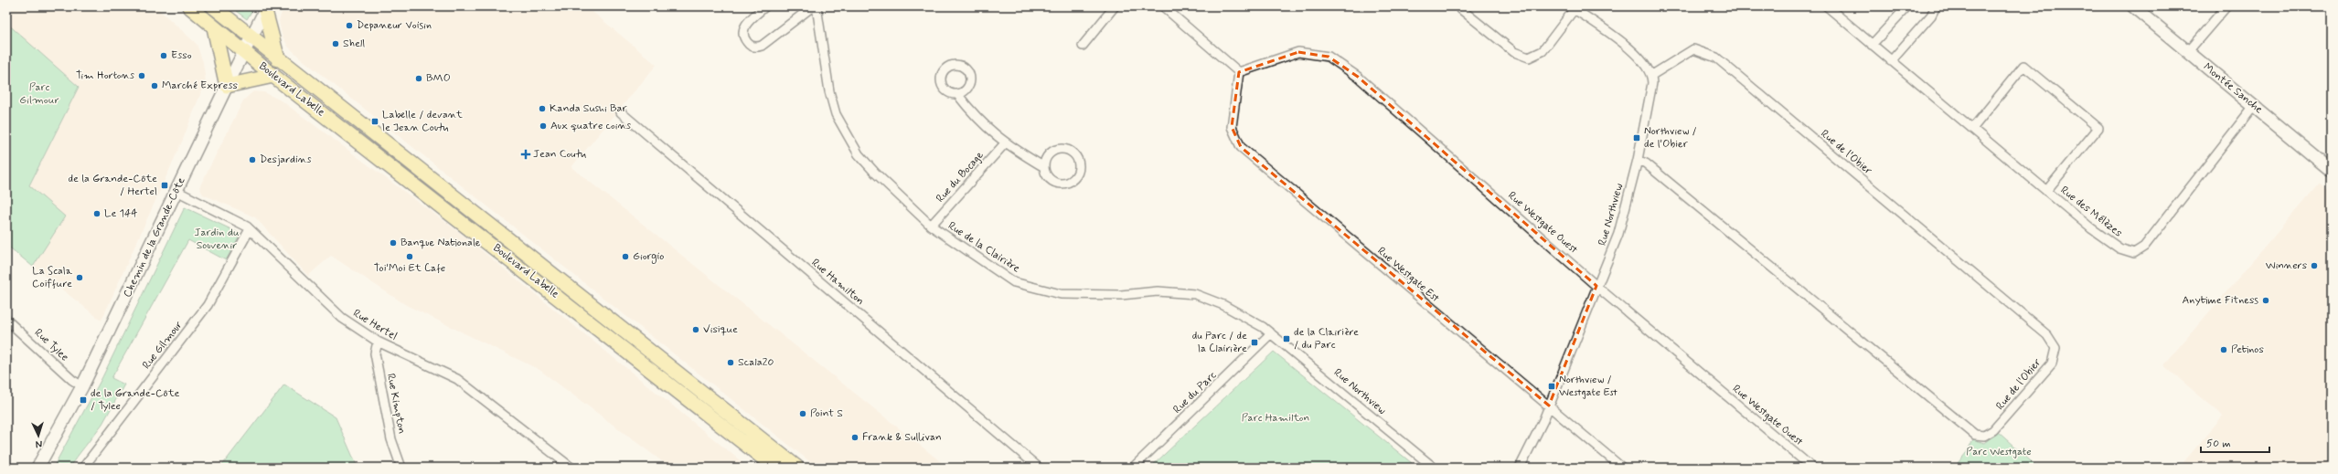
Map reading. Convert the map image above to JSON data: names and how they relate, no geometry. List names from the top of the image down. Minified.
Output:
{"streets":{"main road":["Montée Sanche","Boulevard Labelle","Chemin de la Grande-Côte"],"street":["Rue de l'Obier","Rue du Bocage","Rue des Mélèzes","Rue Northview","Rue Westgate Ouest","Rue de la Clairière","Rue Westgate Est","Rue Hamilton","Rue Hertel","Rue Tylee","Rue Gilmour","Rue du Parc","Rue Kimpton"]},"crossings":[["Montée Sanche","Rue des Mélèzes"],["Boulevard Labelle","Chemin de la Grande-Côte"],["Rue de l'Obier","Rue Northview"],["Rue du Bocage","Rue de la Clairière"],["Rue Northview","Rue Westgate Ouest"],["Rue Northview","Rue de la Clairière"],["Rue Northview","Rue Westgate Est"],["Rue Northview","Rue du Parc"],["Rue Westgate Ouest","Rue Westgate Est"],["Chemin de la Grande-Côte","Rue Hertel"],["Chemin de la Grande-Côte","Rue Tylee"],["Rue de la Clairière","Rue du Parc"],["Rue Hertel","Rue Gilmour"],["Rue Hertel","Rue Kimpton"]],"parks":["Parc Gilmour","Jardin du Souvenir","Parc Hamilton","Parc Westgate"],"places":{"other":["Depaneur Voisin","Shell","Esso","Tim Hortons","BMO","Marché Express","Kanda Sushi Bar","Aux quatre coins","Desjardins","Le 144","Banque Nationale","Toi'Moi Et Cafe","Giorgio","Winners","La Scala Coiffure","Anytime Fitness","Visique","Petinos","Scala20","Point S","Frank & Sullivan"],"transit":["Labelle / devant le Jean Coutu","Northview / de l'Obier","de la Grande-Côte / Hertel","de la Clairière / du Parc","du Parc / de la Clairière","Northview / Westgate Est","de la Grande-Côte / Tylee"],"health":["Jean Coutu"]},"scale_bar":"50 m","north":"bottom"}
